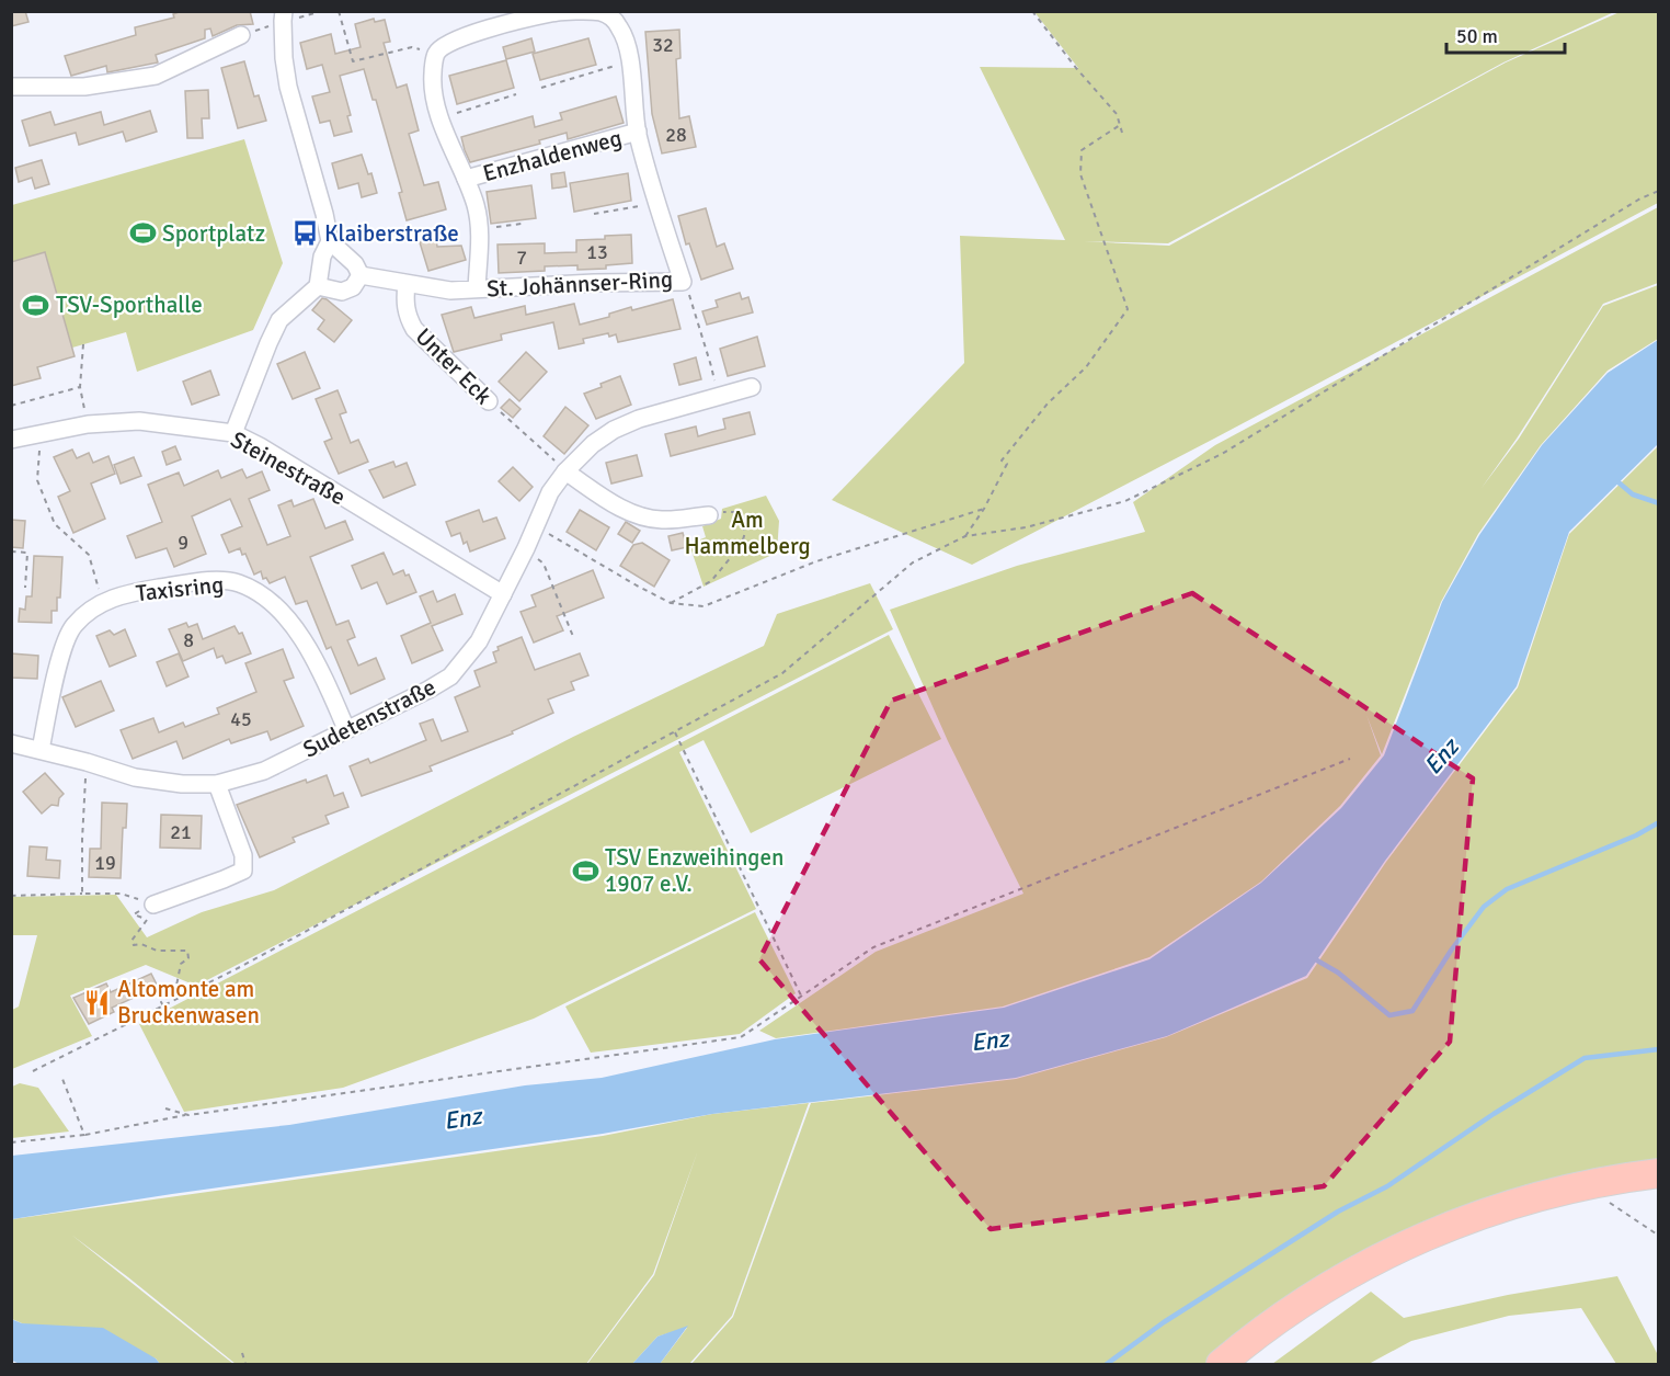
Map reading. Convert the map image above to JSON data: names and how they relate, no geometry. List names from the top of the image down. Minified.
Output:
{"streets":{"street":["Enzhaldenweg","St. Johännser-Ring","Unter Eck","Steinestraße","Taxisring","Sudetenstraße"]},"crossings":[["Enzhaldenweg","St. Johännser-Ring"],["St. Johännser-Ring","Unter Eck"],["Unter Eck","Sudetenstraße"],["Steinestraße","Sudetenstraße"],["Taxisring","Sudetenstraße"]],"water":["Enz"],"parks":["Am Hammelberg"],"places":{"sports":["Sportplatz","TSV-Sporthalle","TSV Enzweihingen 1907 e.V."],"bus stop":["Klaiberstraße"],"restaurant":["Altomonte am Bruckenwasen"]},"house_numbers":["32","28","13","7","9","8","45","21","19"],"scale_bar":"50 m"}
